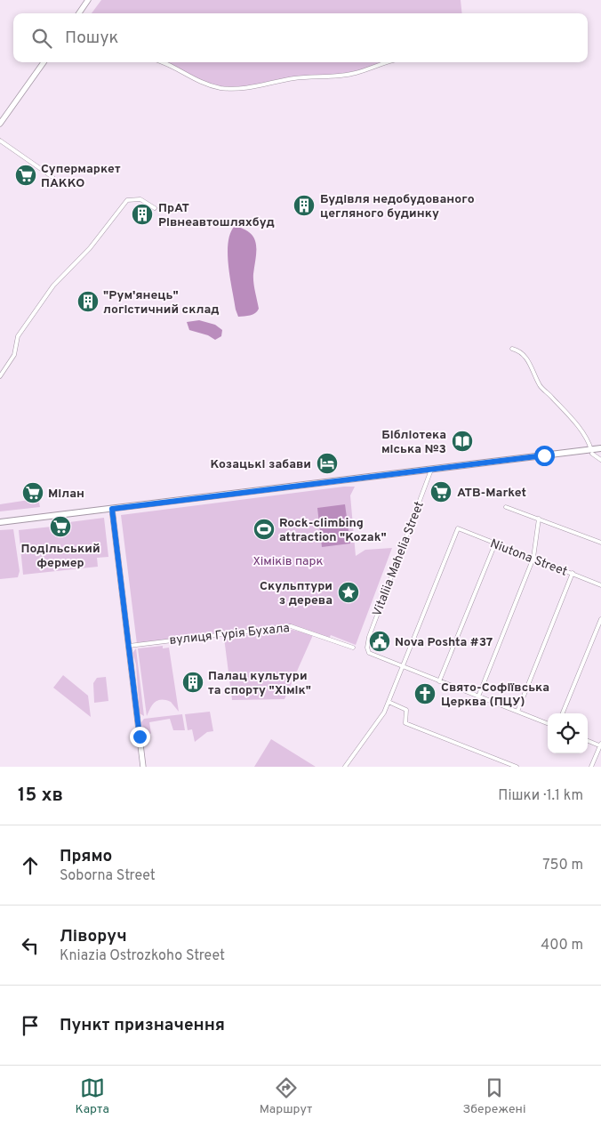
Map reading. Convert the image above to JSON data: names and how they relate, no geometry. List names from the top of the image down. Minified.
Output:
{"streets":{"street":["Niutona Street","Vitaliia Mahelia Street","вулиця Гурія Бухала"]},"crossings":[["Niutona Street","Vitaliia Mahelia Street"]],"parks":["Хіміків парк"],"places":{"supermarket":["Супермаркет ПАККО","ATB-Market","Мілан","Подільський фермер"],"building":["Будівля недобудованого цегляного будинку","ПрАТ Рівнеавтошляхбуд","\"Рум'янець\" логістичний склад","Палац культури та спорту \"Хімік\""],"library":["Бібліотека міська №3"],"hotel":["Козацькі забави"],"sports":["Rock-climbing attraction \"Kozak\""],"place":["Скульптури з дерева"],"public building":["Nova Poshta #37"],"church":["Свято-Софіївська Церква (ПЦУ)"]},"page":{"search":"Пошук","heading":["15 хв","Пішки · 1.1 km"],"list":[["Прямо","Soborna Street","750 m"],["Ліворуч","Kniazia Ostrozkoho Street","400 m"],"Пункт призначення"],"nav":["Карта","Маршрут","Збережені"]}}
